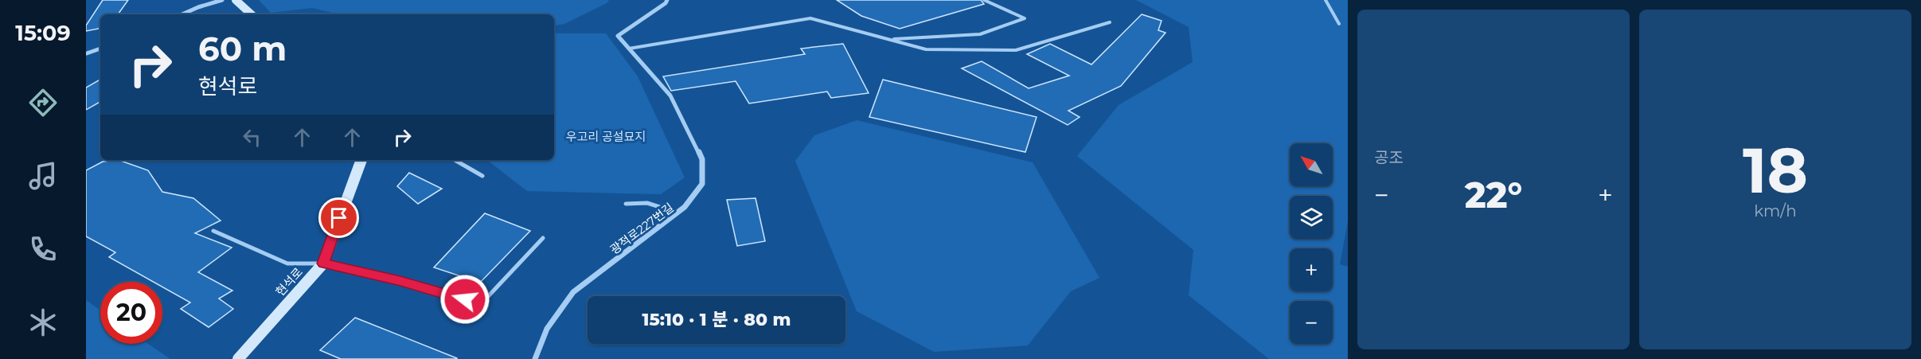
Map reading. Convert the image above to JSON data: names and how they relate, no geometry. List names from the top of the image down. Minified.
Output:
{"streets":{"street":["광적로227번길","현석로"]},"parks":["우고리 공설묘지"],"north":"top left","page":{"tabs":"15:09","tile":["공조",["18","km/h"]],"turn":["60 m","현석로"],"map_buttons":["+","−"],"heat":["−","22°","+"],"limit":"20","trip":"15:10 · 1 분 · 80 m"}}
